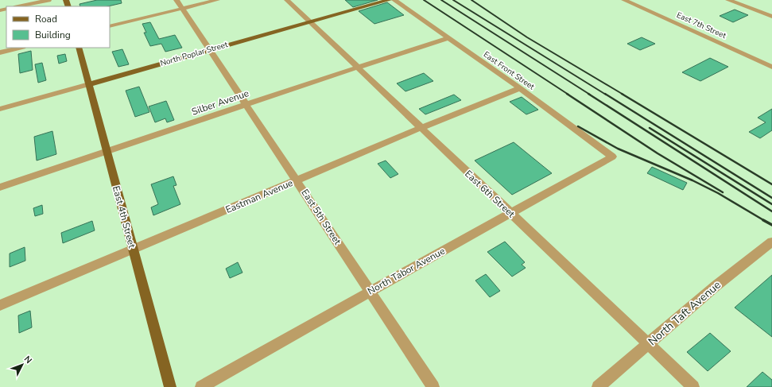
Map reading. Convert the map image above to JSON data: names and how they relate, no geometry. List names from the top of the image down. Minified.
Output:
{"streets":{"main road":["North Poplar Street","East 4th Street"],"street":["East 7th Street","East Front Street","Silber Avenue","East 6th Street","Eastman Avenue","East 5th Street","North Tabor Avenue","North Taft Avenue"]},"crossings":[["North Poplar Street","East 6th Street"],["North Poplar Street","East 4th Street"],["North Poplar Street","East 5th Street"],["East Front Street","Silber Avenue"],["East Front Street","Eastman Avenue"],["East Front Street","North Tabor Avenue"],["Silber Avenue","East 6th Street"],["Silber Avenue","East 4th Street"],["Silber Avenue","East 5th Street"],["East 6th Street","Eastman Avenue"],["East 6th Street","North Tabor Avenue"],["East 6th Street","North Taft Avenue"],["Eastman Avenue","East 4th Street"],["Eastman Avenue","East 5th Street"],["East 5th Street","North Tabor Avenue"]],"legend":["Road","Building"],"north":"top right"}
